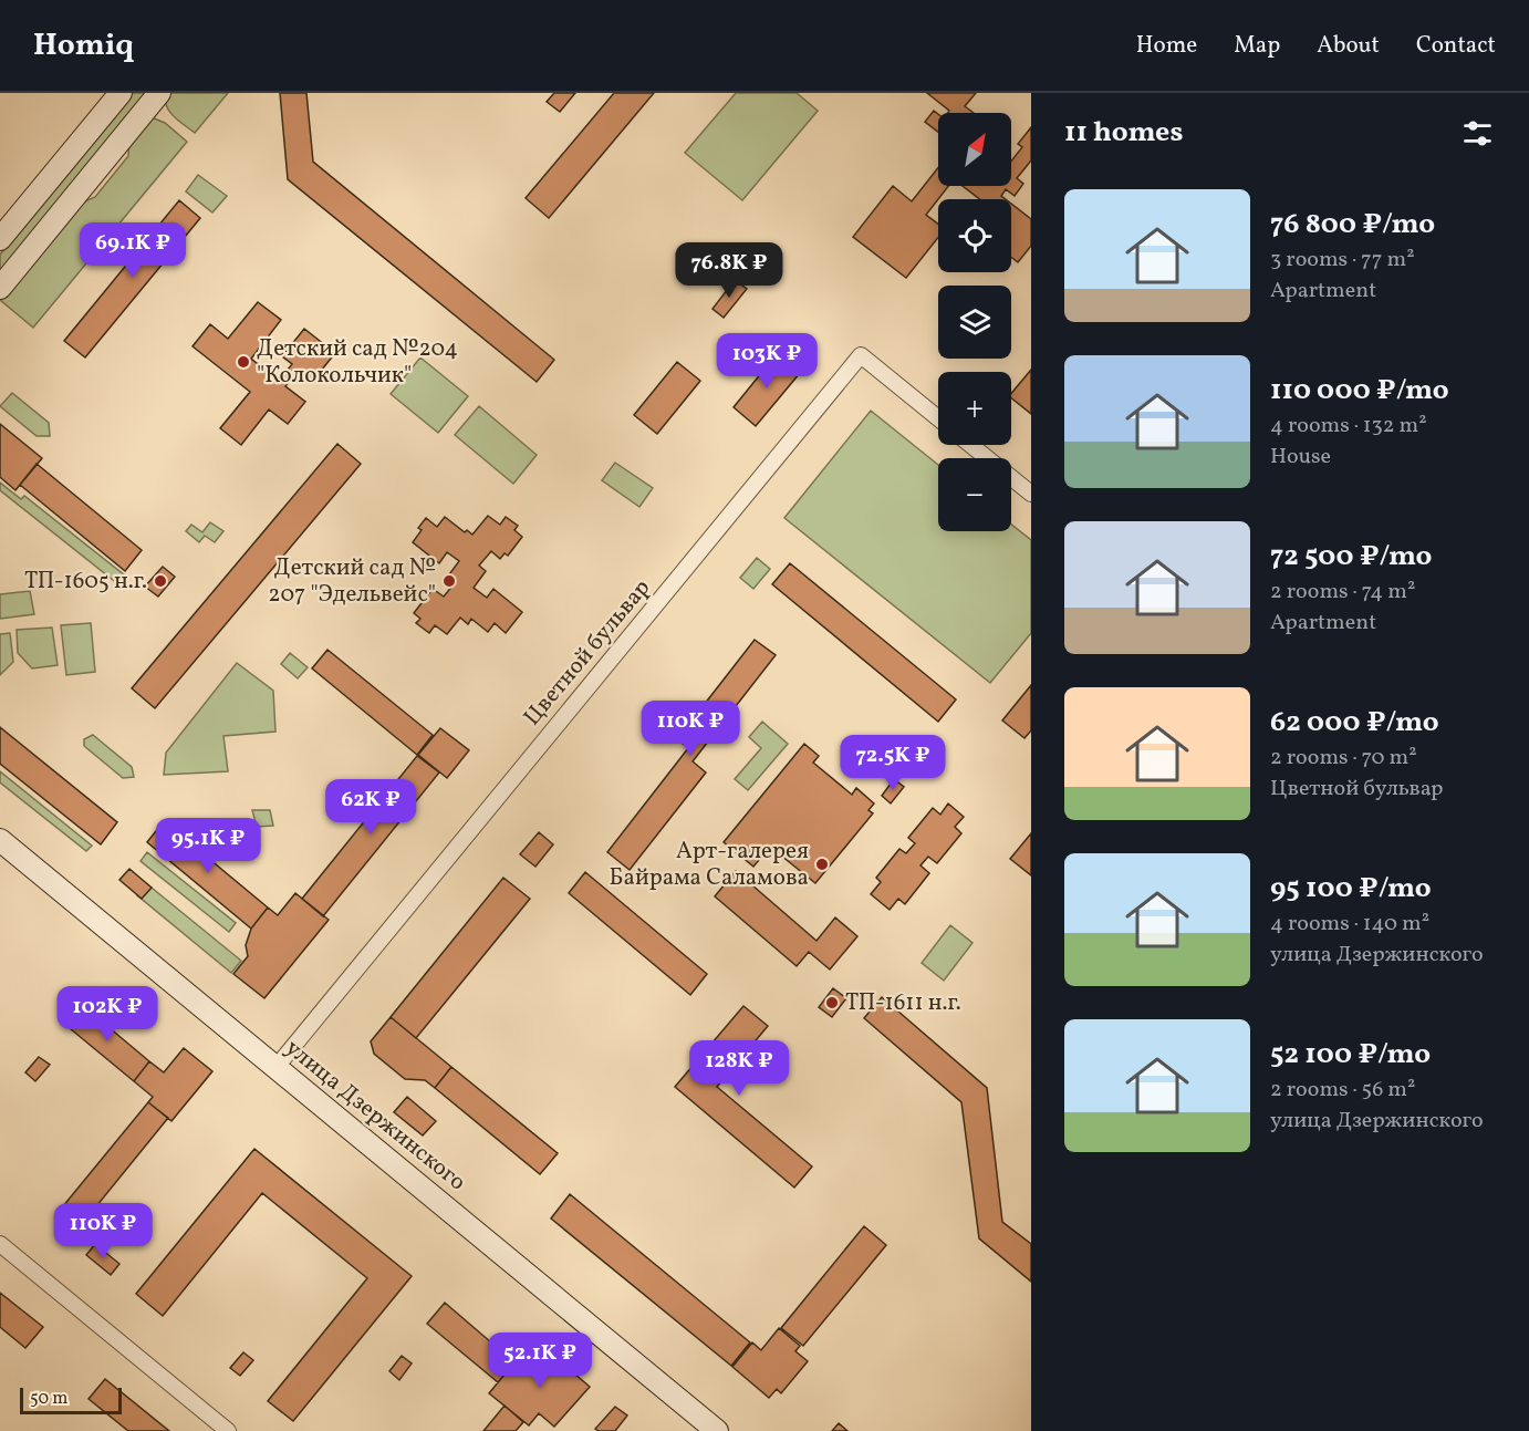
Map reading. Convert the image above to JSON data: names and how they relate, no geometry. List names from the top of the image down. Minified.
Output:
{"streets":{"main road":["улица Дзержинского"],"street":["Цветной бульвар"]},"crossings":[["Цветной бульвар","улица Дзержинского"]],"places":["Детский сад №204 \"Колокольчик\"","ТП-1605 н.г.","Детский сад № 207 \"Эдельвейс\"","Арт-галерея Байрама Саламова","ТП-1611 н.г."],"scale_bar":"50 m","north":"top right","page":{"header":"Homiq","nav":["Home","Map","About","Contact"],"heading":"11 homes","map_buttons":["+","−"],"list":[{"name":"76 800 ₽/mo","note":"3 rooms · 77 m² · Apartment"},{"name":"110 000 ₽/mo","note":"4 rooms · 132 m² · House"},{"name":"72 500 ₽/mo","note":"2 rooms · 74 m² · Apartment"},{"name":"62 000 ₽/mo","note":"2 rooms · 70 m² · Цветной бульвар"},{"name":"95 100 ₽/mo","note":"4 rooms · 140 m² · улица Дзержинского"},{"name":"52 100 ₽/mo","note":"2 rooms · 56 m² · улица Дзержинского"}],"price":["69.1K ₽","76.8K ₽","103K ₽","110K ₽","72.5K ₽","62K ₽","95.1K ₽","102K ₽","128K ₽","110K ₽","52.1K ₽"],"scale":"50 m"}}
